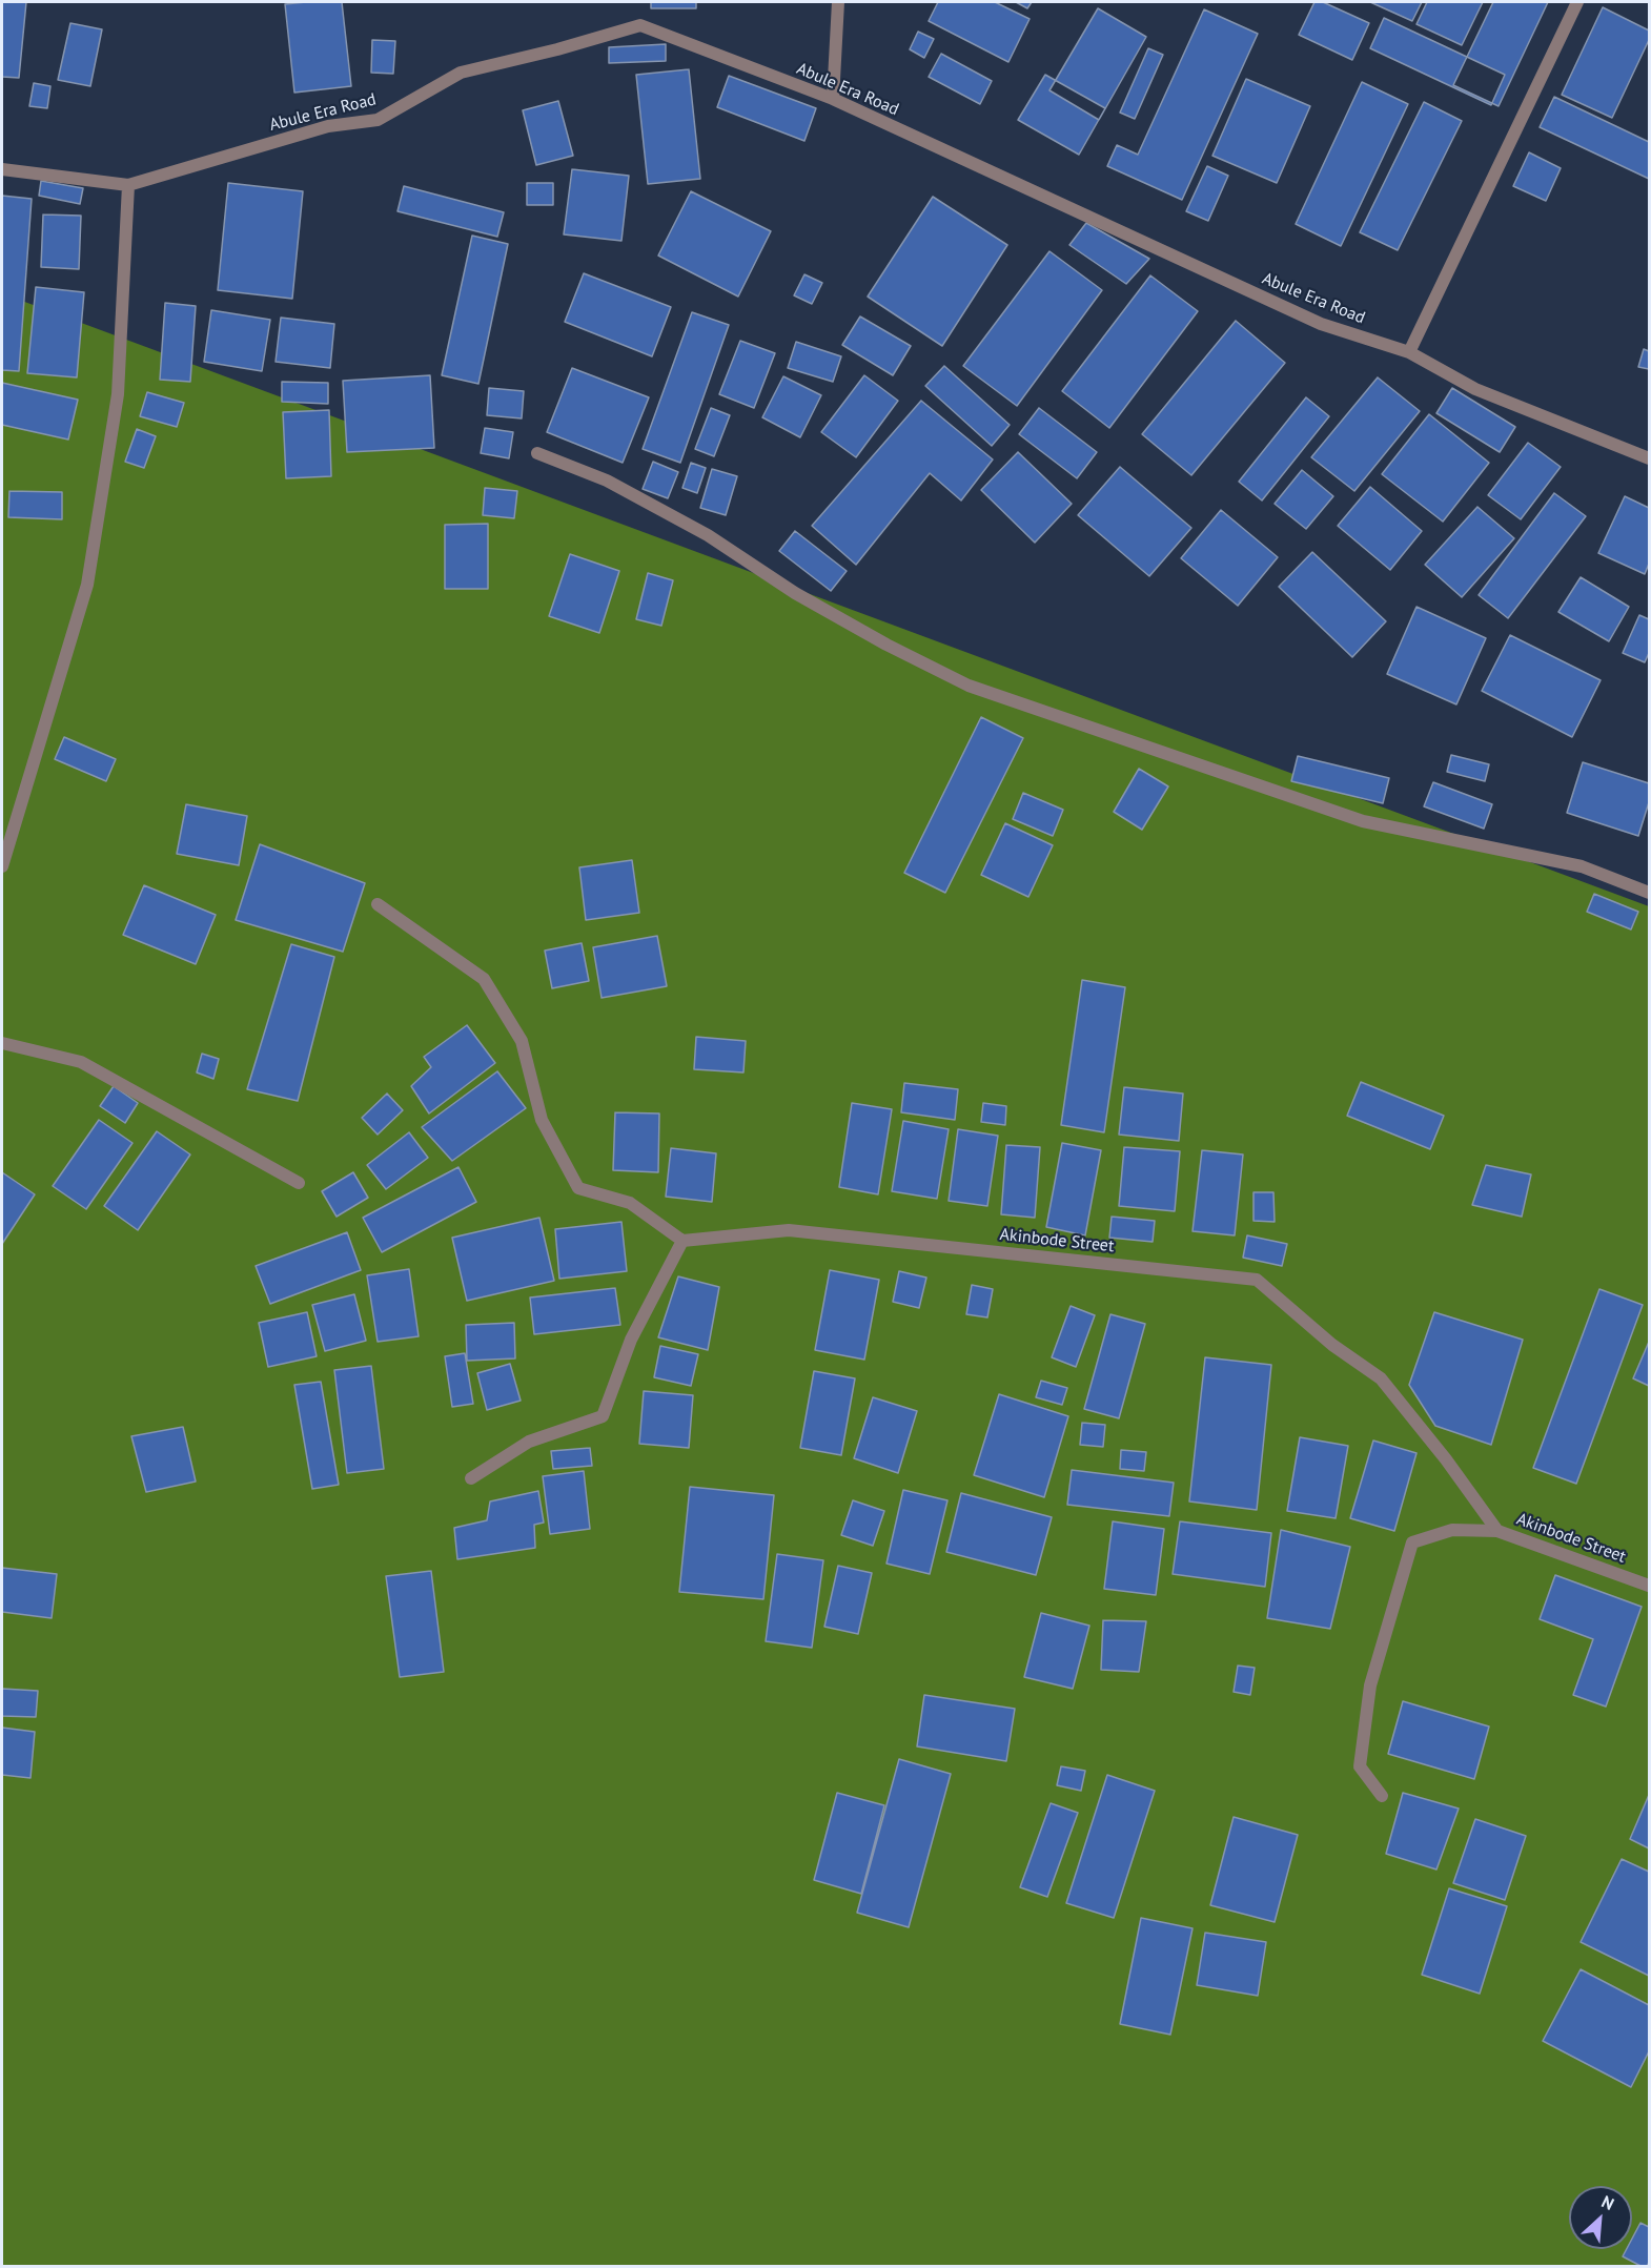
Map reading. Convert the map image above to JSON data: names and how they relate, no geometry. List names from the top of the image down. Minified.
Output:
{"streets":{"street":["Abule Era Road","Akinbode Street"]},"north":"top right"}
